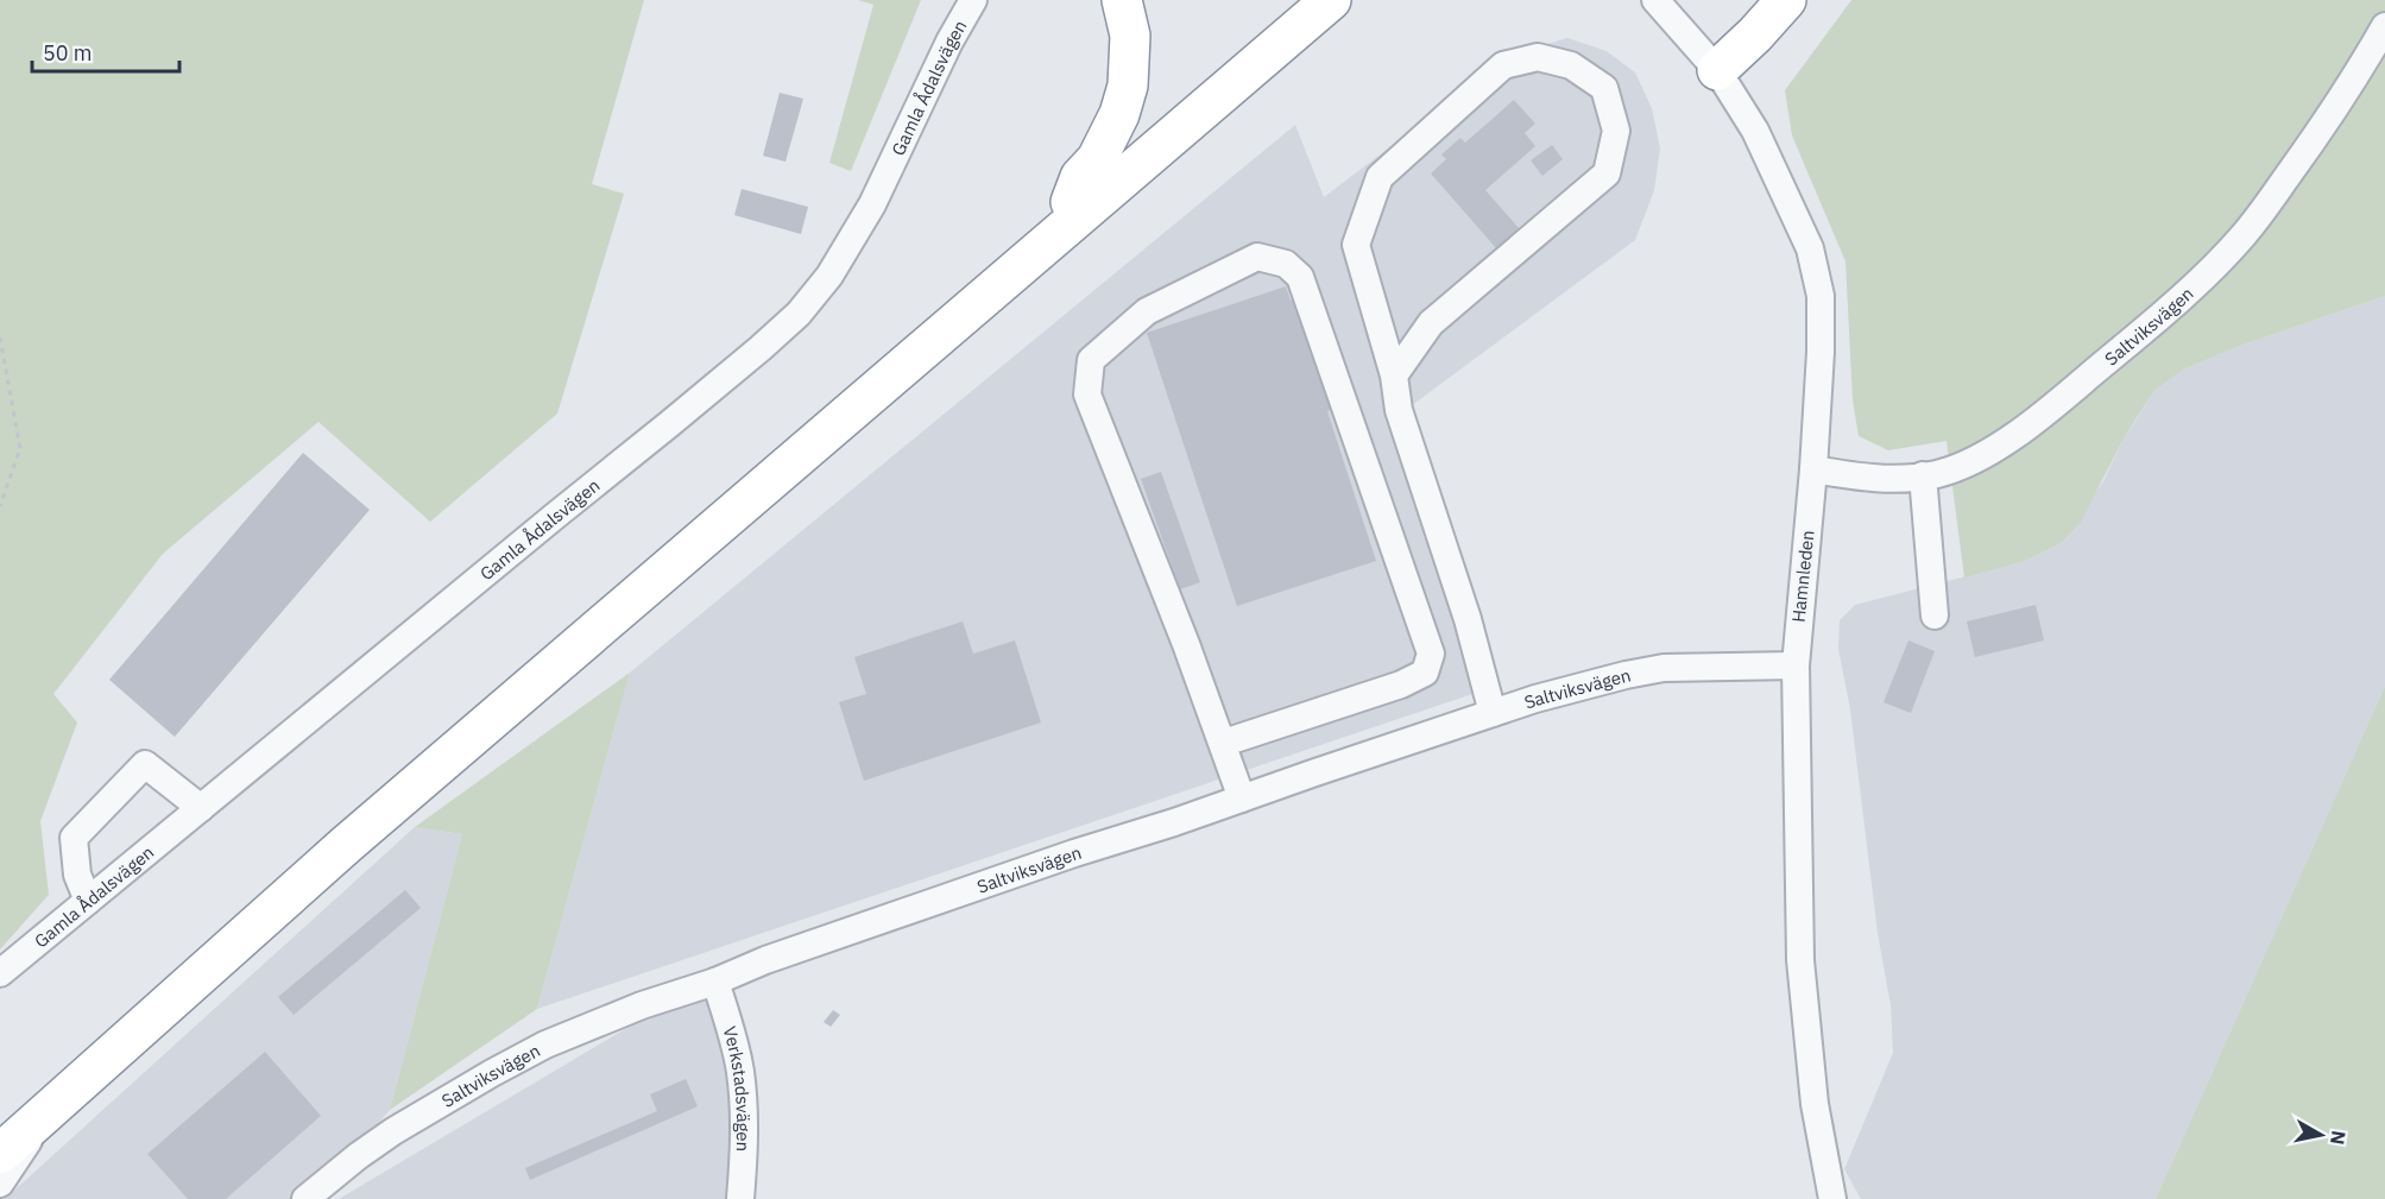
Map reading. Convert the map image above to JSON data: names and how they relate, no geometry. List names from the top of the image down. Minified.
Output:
{"streets":{"street":["Gamla Ådalsvägen","Saltviksvägen","Hamnleden","Verkstadsvägen"]},"crossings":[["Saltviksvägen","Hamnleden"],["Saltviksvägen","Verkstadsvägen"]],"scale_bar":"50 m","north":"right"}
